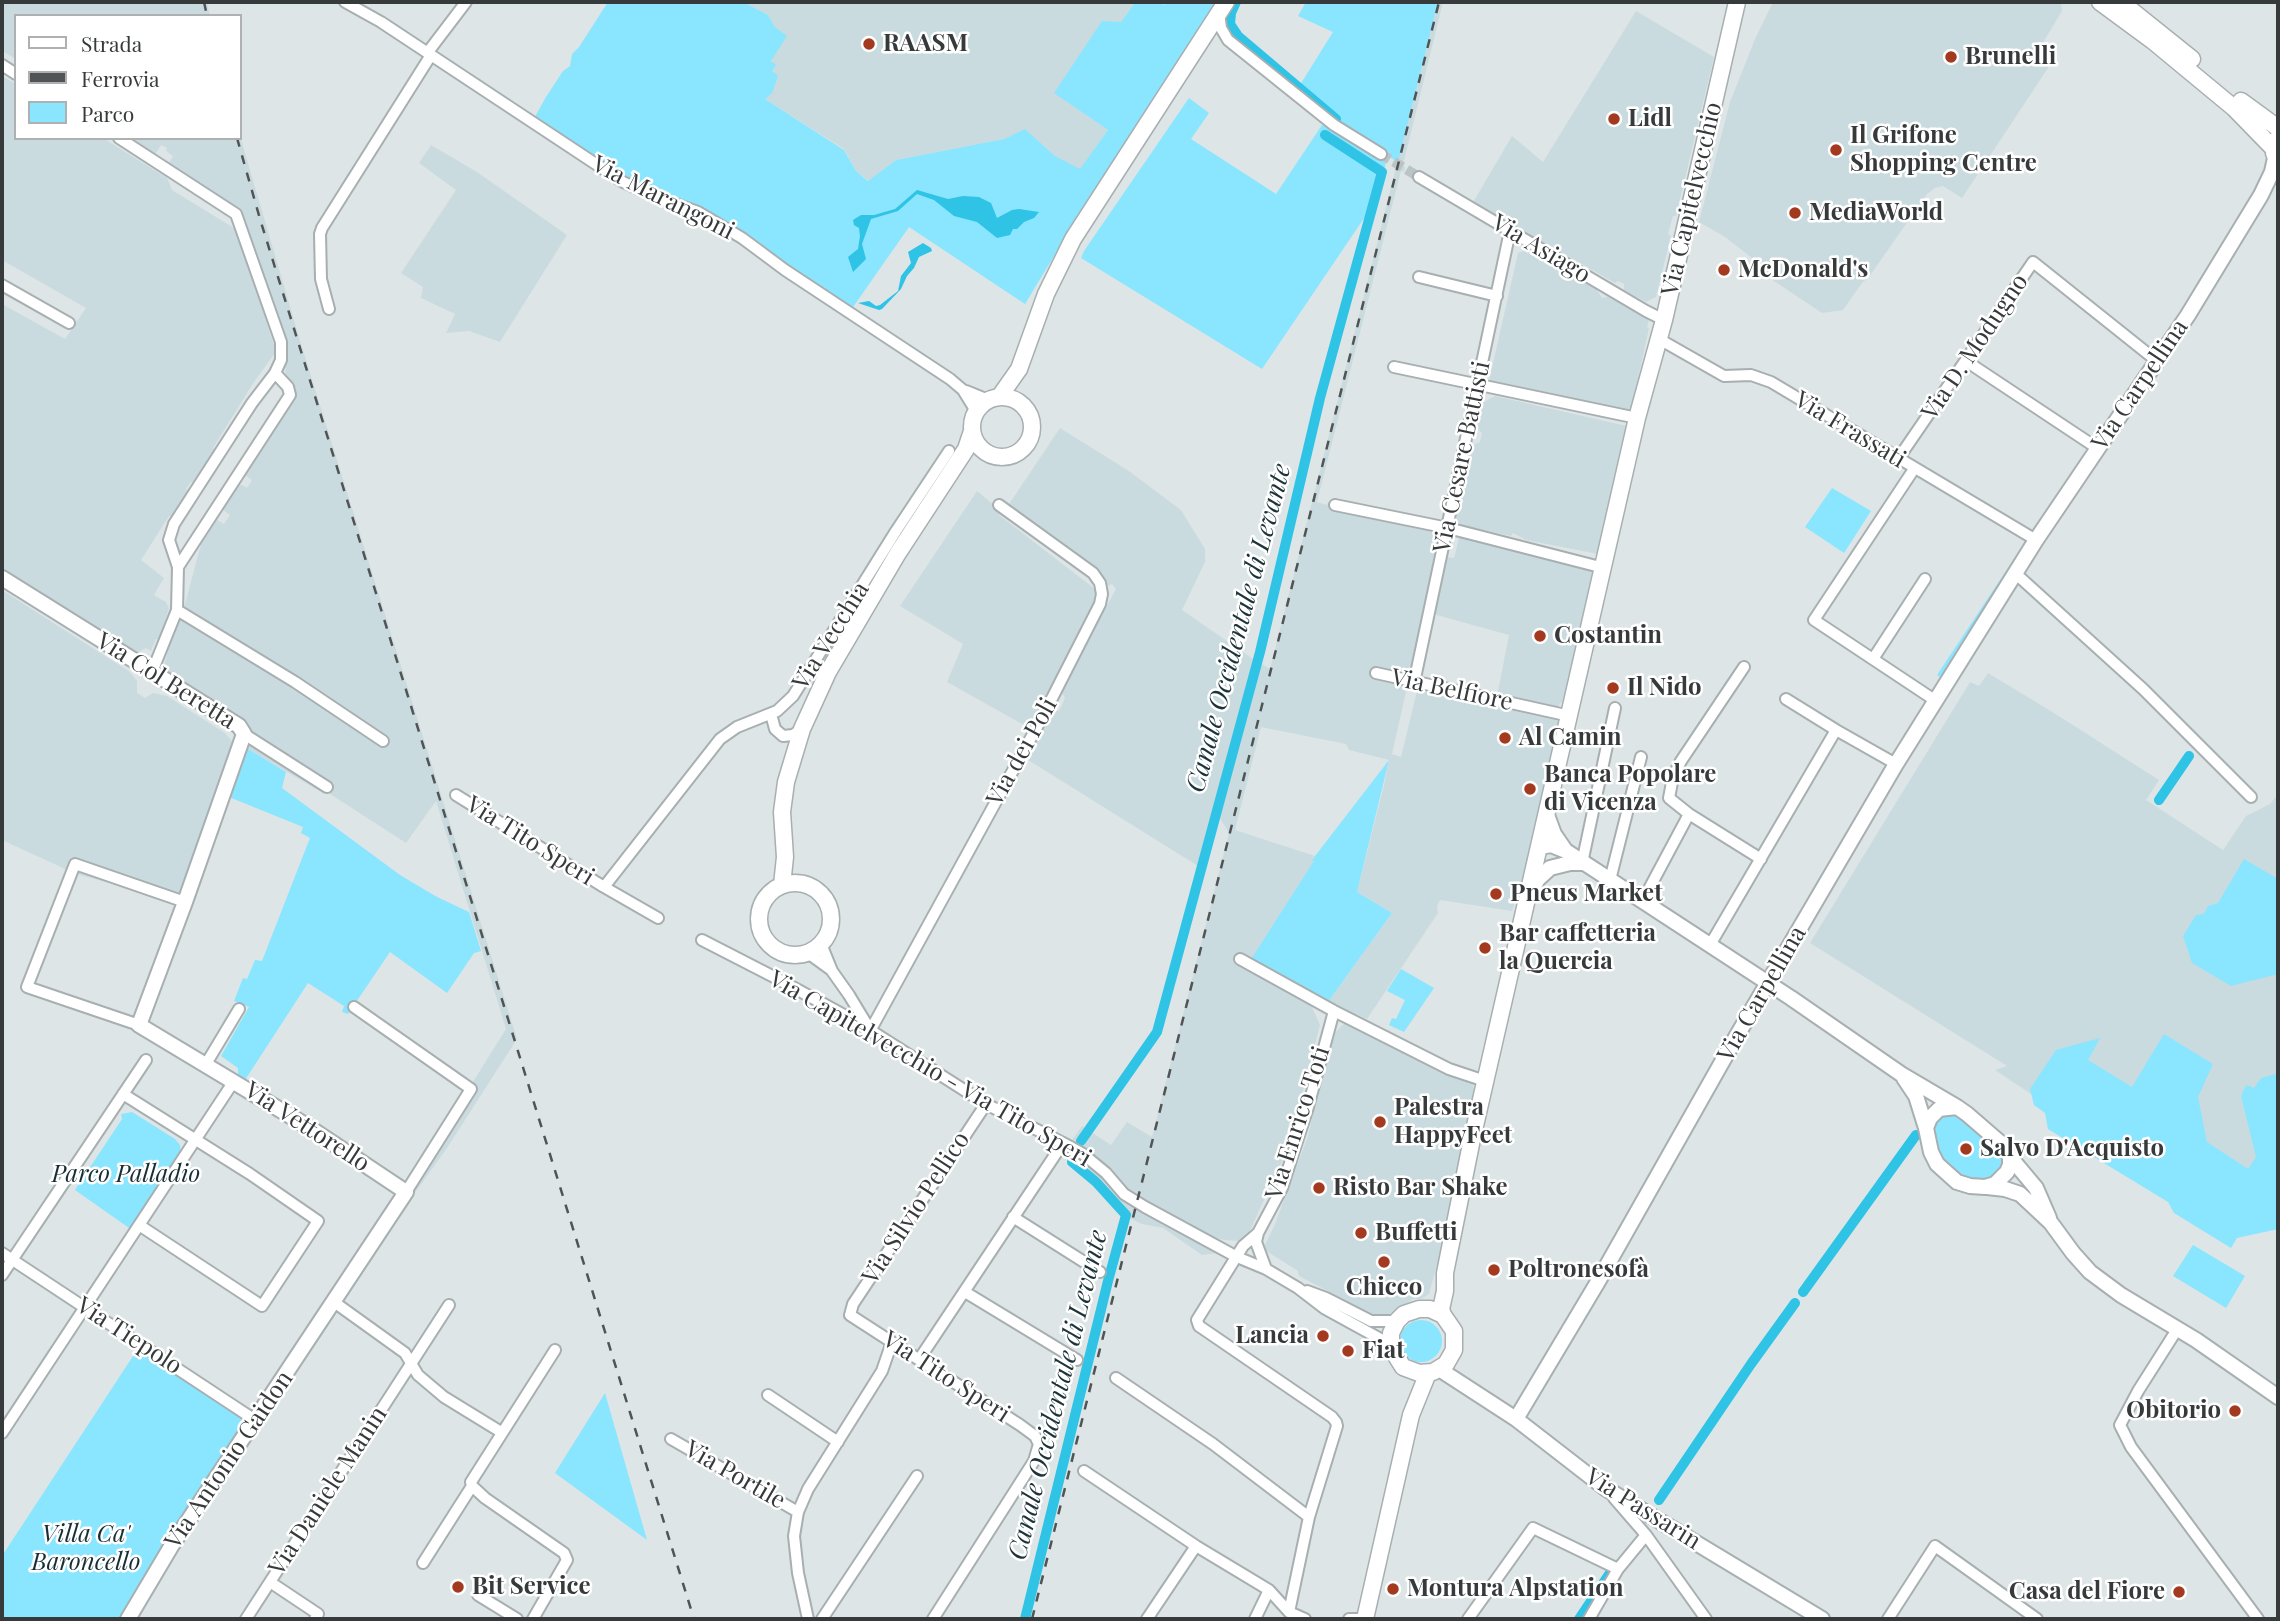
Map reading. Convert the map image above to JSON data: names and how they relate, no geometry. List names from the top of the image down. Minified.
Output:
{"streets":{"main road":["Via Capitelvecchio"],"street":["Via Marangoni","Via Asiago","Via D. Modugno","Via Carpellina","Via Frassati","Via Cesare Battisti","Via Vecchia","Via Col Beretta","Via Belfiore","Via dei Poli","Via Tito Speri","Via Capitelvecchio - Via Tito Speri","Via Enrico Toti","Via Vettorello","Via Silvio Pellico","Via Tiepolo","Via Antonio Gaidon","Via Portile","Via Daniele Manin","Via Passarin"]},"crossings":[["Via Capitelvecchio","Via Asiago"],["Via Capitelvecchio","Via Frassati"],["Via Asiago","Via Cesare Battisti"],["Via D. Modugno","Via Carpellina"],["Via D. Modugno","Via Frassati"],["Via Carpellina","Via Frassati"],["Via Carpellina","Via Passarin"],["Via Cesare Battisti","Via Belfiore"],["Via Vecchia","Via Tito Speri"],["Via dei Poli","Via Capitelvecchio - Via Tito Speri"],["Via Tito Speri","Via Silvio Pellico"],["Via Tito Speri","Via Portile"],["Via Capitelvecchio - Via Tito Speri","Via Enrico Toti"],["Via Capitelvecchio - Via Tito Speri","Via Silvio Pellico"],["Via Vettorello","Via Antonio Gaidon"],["Via Tiepolo","Via Antonio Gaidon"]],"water":["Canale Occidentale di Levante"],"parks":["Parco Palladio","Villa Ca' Baroncello"],"places":["RAASM","Brunelli","Lidl","Il Grifone Shopping Centre","MediaWorld","McDonald's","Costantin","Il Nido","Al Camin","Banca Popolare di Vicenza","Pneus Market","Bar caffetteria la Quercia","Palestra HappyFeet","Salvo D'Acquisto","Risto Bar Shake","Buffetti","Chicco","Poltronesofà","Lancia","Fiat","Obitorio","Bit Service","Montura Alpstation","Casa del Fiore"],"legend":["Strada","Ferrovia","Parco"]}
